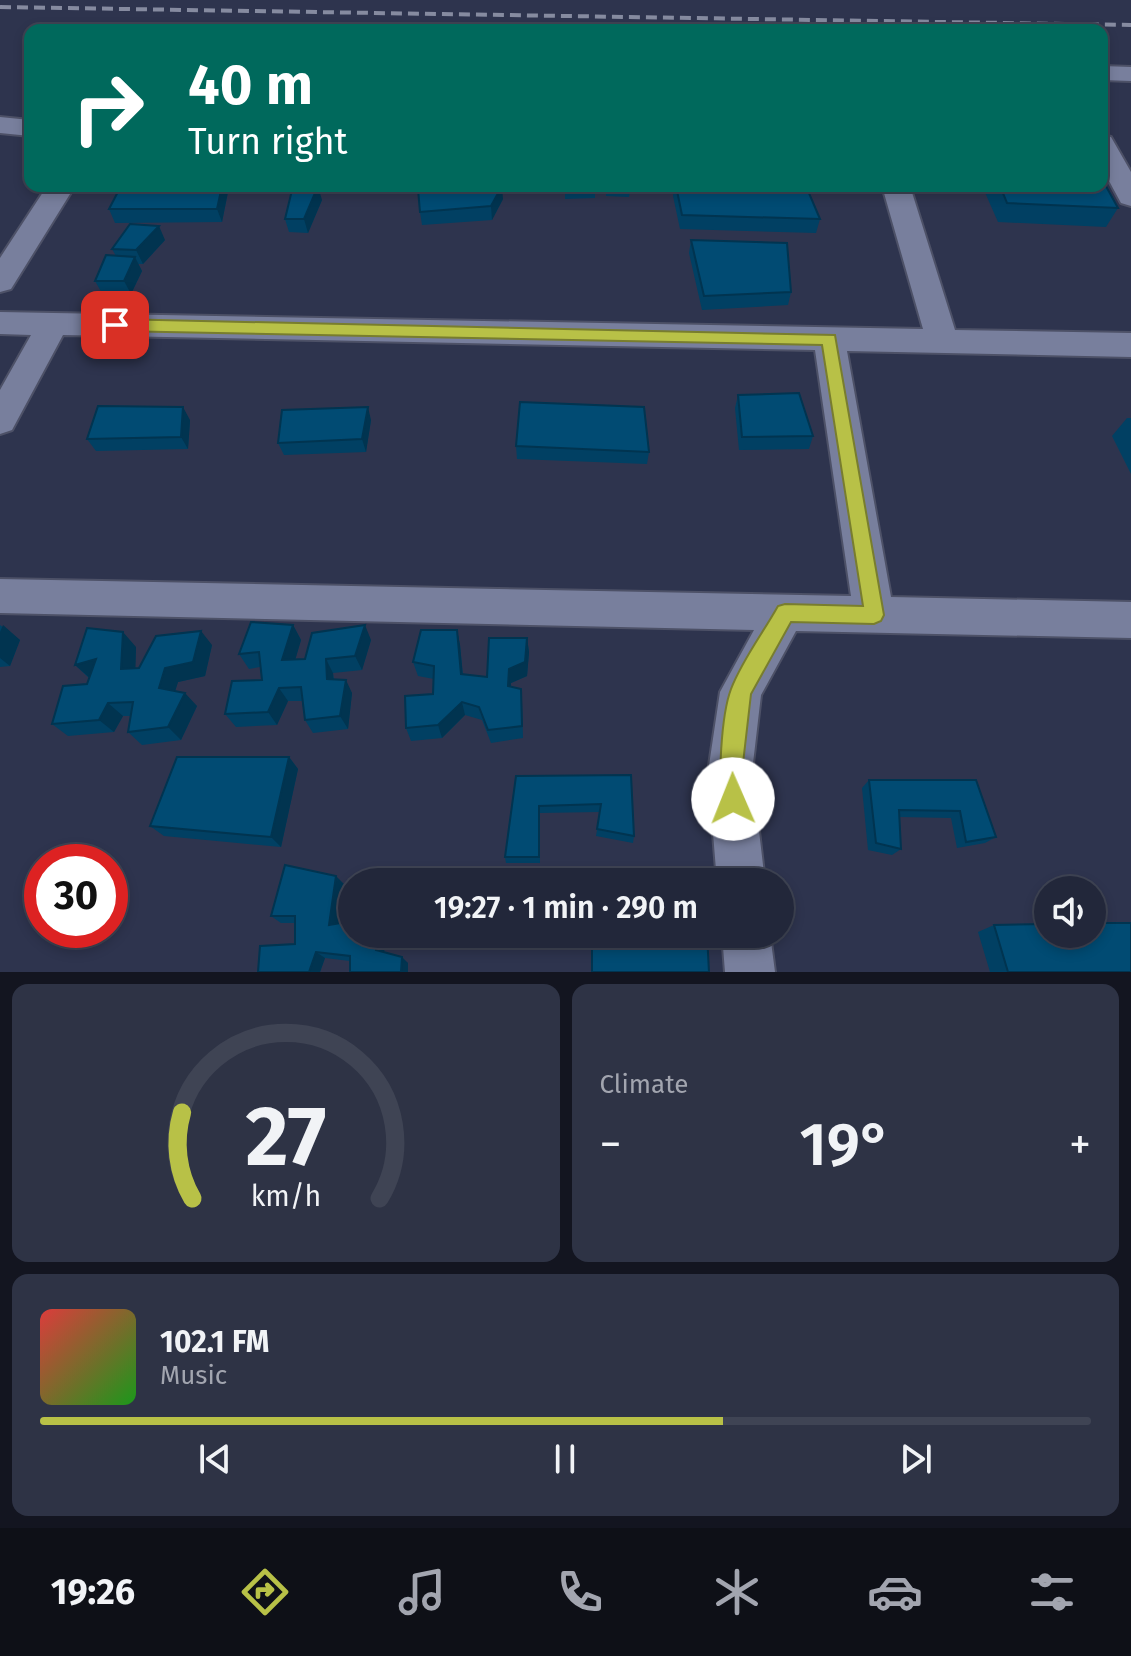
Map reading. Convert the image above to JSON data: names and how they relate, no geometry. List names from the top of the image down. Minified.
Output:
{"page":{"turn":["40 m","Turn right"],"limit":"30","trip":"19:27 · 1 min · 290 m","tile":"Climate","heat":["−","19°","+"],"song":["102.1 FM","Music"],"tabs":"19:26","gauge":["27","km/h"]}}
